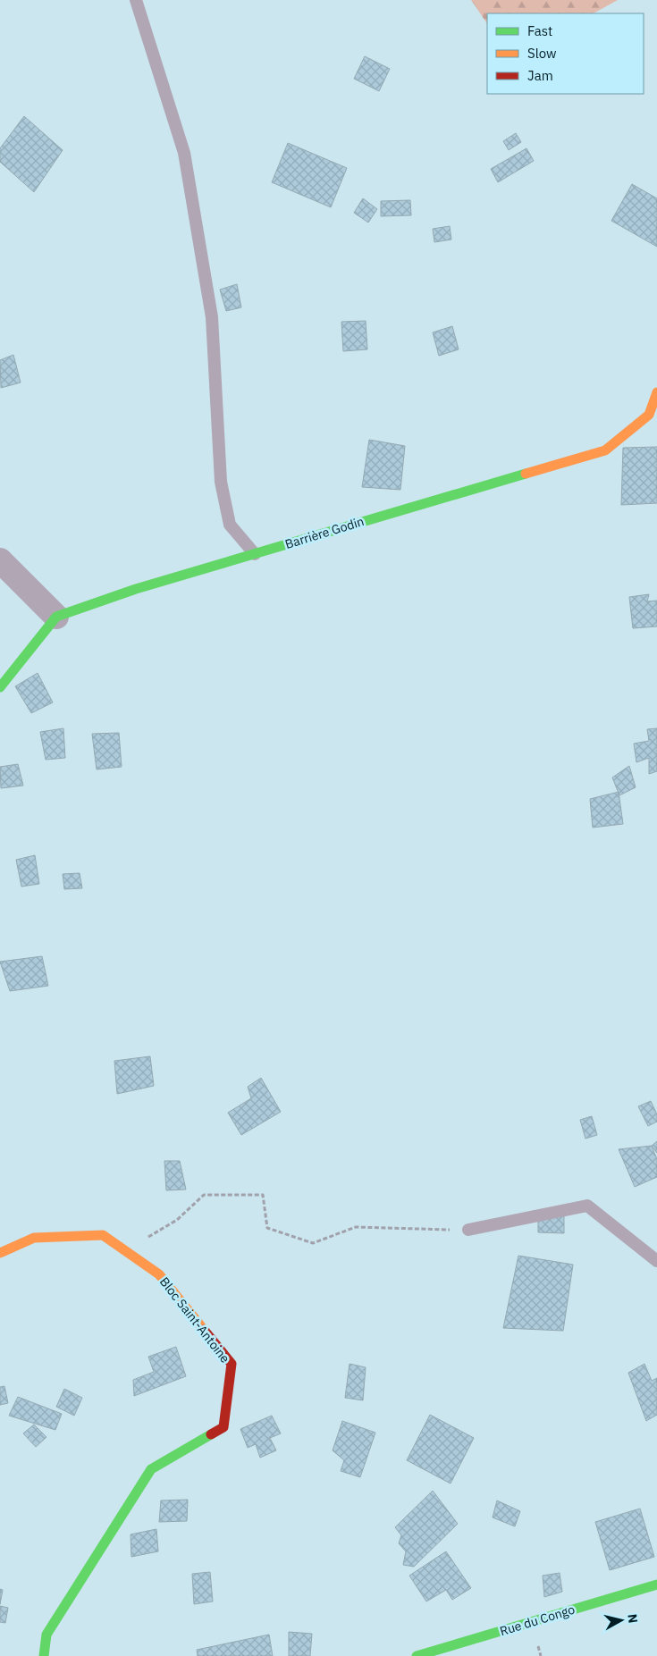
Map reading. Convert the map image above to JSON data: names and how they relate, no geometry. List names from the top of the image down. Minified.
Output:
{"streets":{"street":["Barrière Godin","Bloc Saint-Antoine","Rue du Congo"]},"legend":["Fast","Slow","Jam"],"north":"right"}
